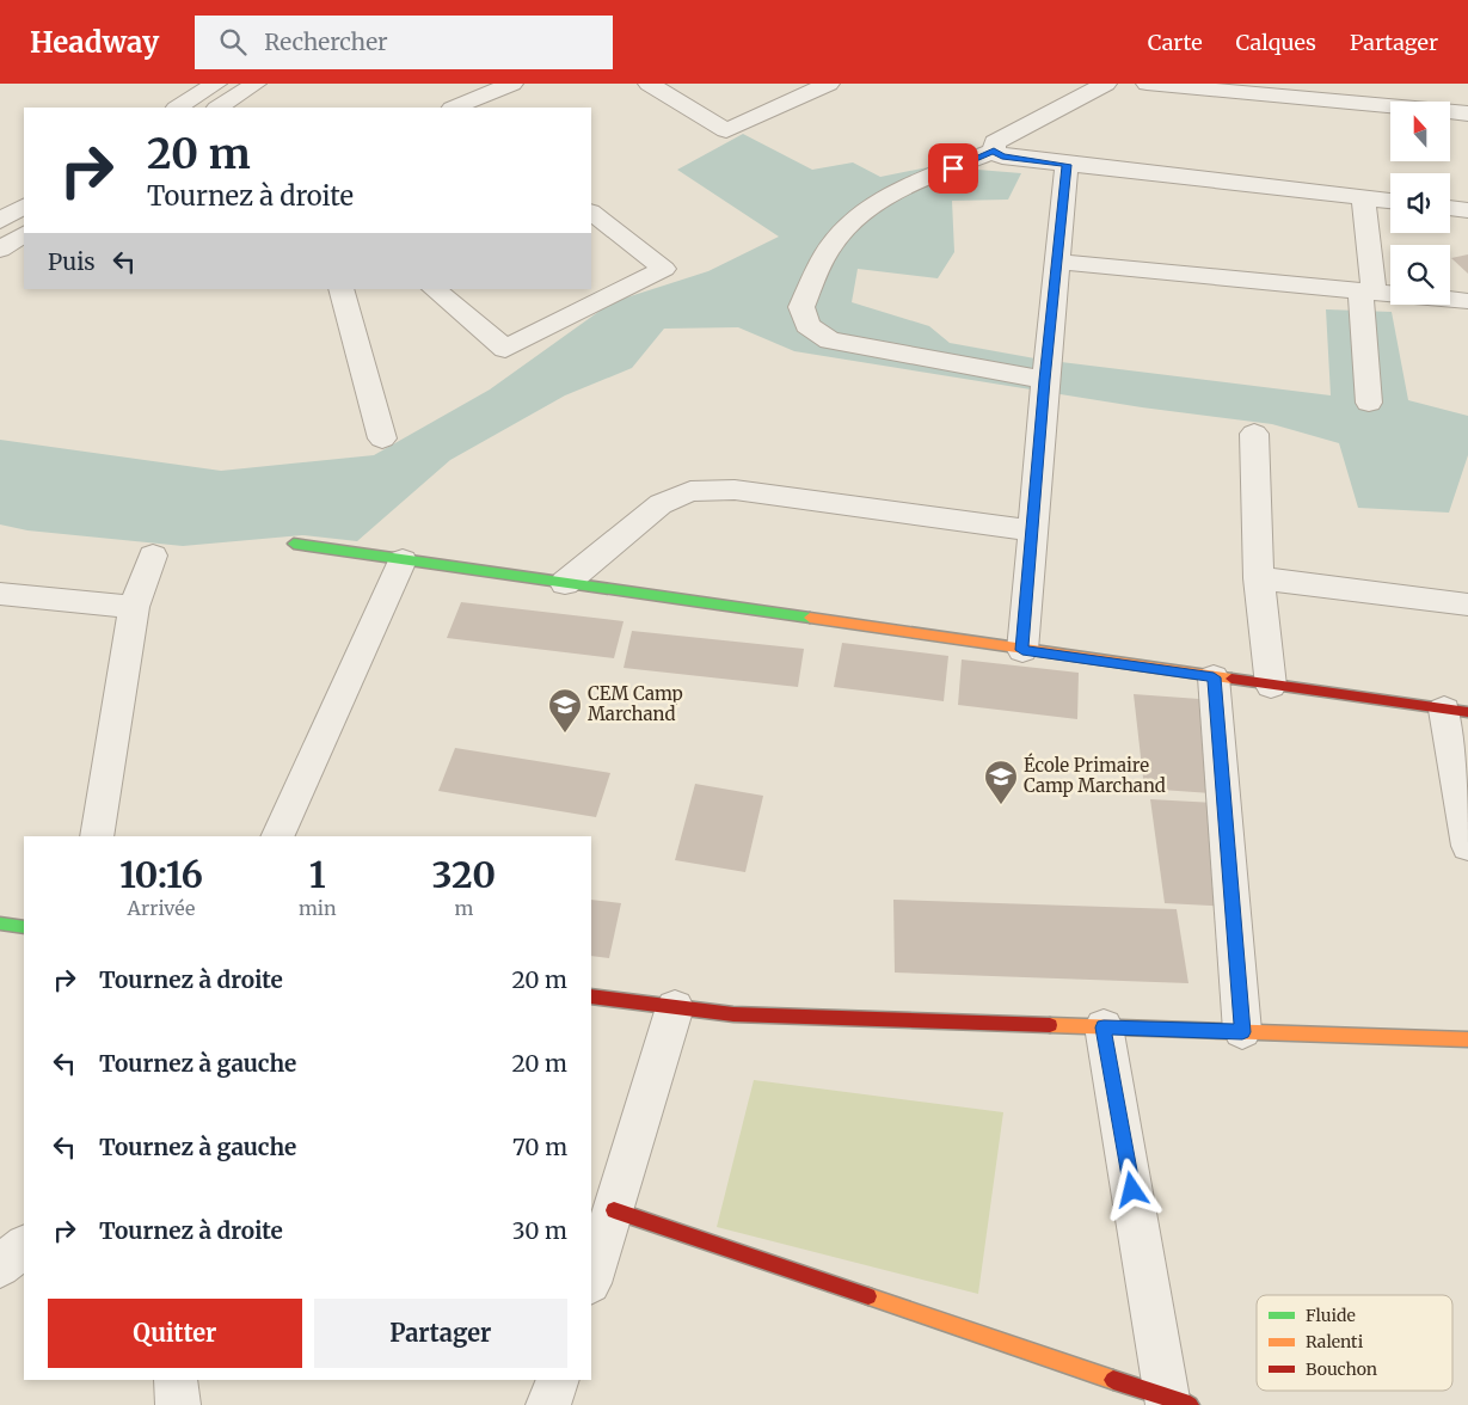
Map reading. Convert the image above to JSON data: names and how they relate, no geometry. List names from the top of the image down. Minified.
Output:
{"places":{"school or university":["CEM Camp Marchand","École Primaire Camp Marchand"]},"legend":["Fluide","Ralenti","Bouchon"],"north":"top","page":{"header":"Headway","search":"Rechercher","nav":["Carte","Calques","Partager"],"turn":["20 m","Tournez à droite"],"then":"Puis","eta":["10:16","Arrivée","1","min","320","m"],"list":[{"name":"Tournez à droite","value":"20 m"},{"name":"Tournez à gauche","value":"20 m"},{"name":"Tournez à gauche","value":"70 m"},{"name":"Tournez à droite","value":"30 m"}],"buttons":["Quitter","Partager"]}}
